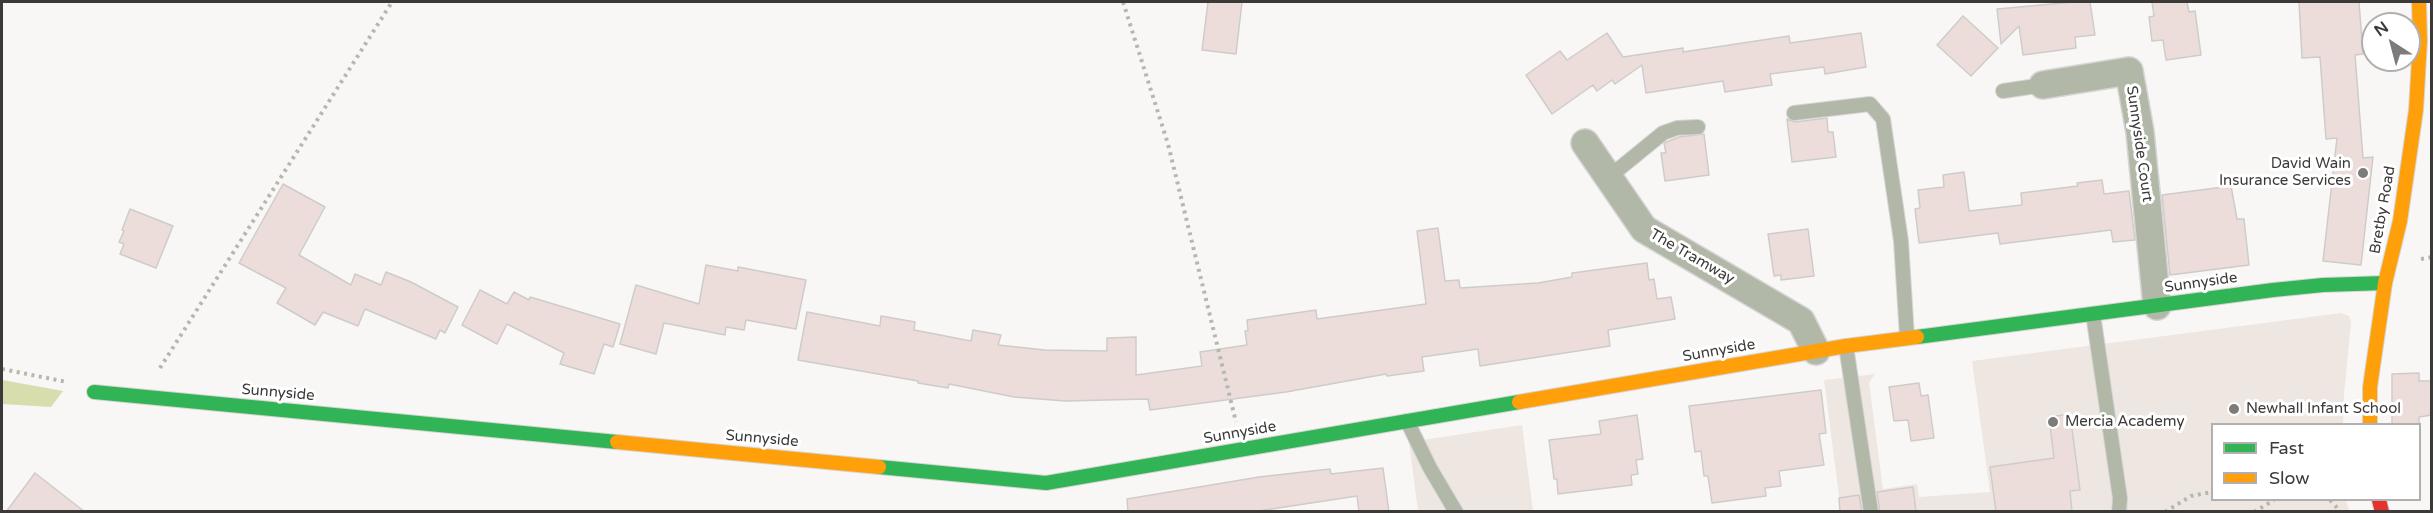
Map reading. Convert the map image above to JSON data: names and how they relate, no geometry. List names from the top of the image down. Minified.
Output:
{"streets":{"street":["Sunnyside Court","Bretby Road","The Tramway","Sunnyside"]},"crossings":[["Sunnyside Court","Sunnyside"],["Bretby Road","Sunnyside"],["The Tramway","Sunnyside"]],"places":["David Wain Insurance Services","Newhall Infant School","Mercia Academy"],"legend":["Fast","Slow"],"north":"top left"}
